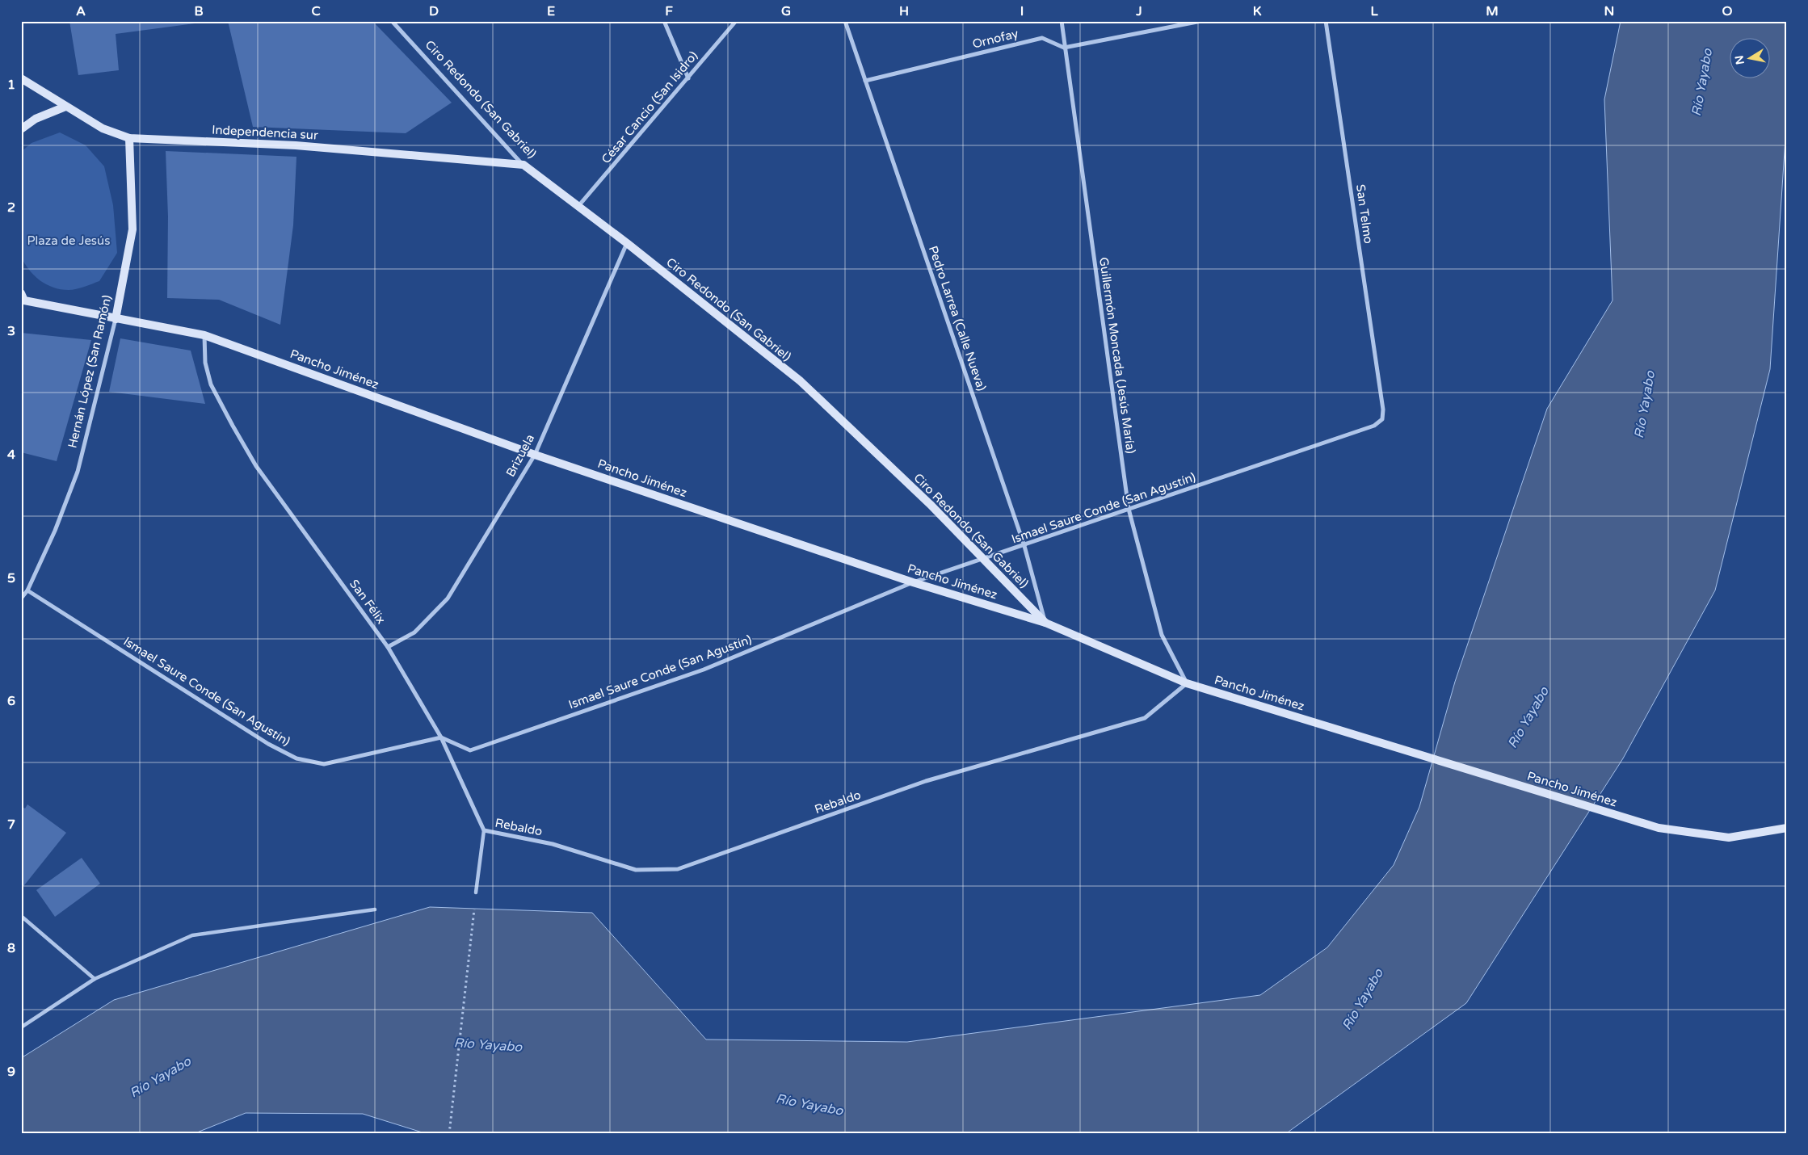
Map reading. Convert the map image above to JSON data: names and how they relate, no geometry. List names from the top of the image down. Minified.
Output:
{"streets":{"main road":["Ciro Redondo (San Gabriel)","Independencia sur","Pancho Jiménez","Hernán López (San Ramón)"],"street":["Ornofay","César Cancio (San Isidro)","San Telmo","Pedro Larrea (Calle Nueva)","Guillermón Moncada (Jesús María)","Brizuela","Ismael Saure Conde (San Agustín)","San Félix","Rebaldo"]},"crossings":[["Ornofay","Pedro Larrea (Calle Nueva)"],["Ornofay","Guillermón Moncada (Jesús María)"],["Ciro Redondo (San Gabriel)","César Cancio (San Isidro)"],["Ciro Redondo (San Gabriel)","Independencia sur"],["Ciro Redondo (San Gabriel)","Pedro Larrea (Calle Nueva)"],["Ciro Redondo (San Gabriel)","Pancho Jiménez"],["Ciro Redondo (San Gabriel)","Brizuela"],["Ciro Redondo (San Gabriel)","Ismael Saure Conde (San Agustín)"],["Independencia sur","Hernán López (San Ramón)"],["San Telmo","Ismael Saure Conde (San Agustín)"],["Pedro Larrea (Calle Nueva)","Pancho Jiménez"],["Pedro Larrea (Calle Nueva)","Ismael Saure Conde (San Agustín)"],["Guillermón Moncada (Jesús María)","Pancho Jiménez"],["Guillermón Moncada (Jesús María)","Ismael Saure Conde (San Agustín)"],["Guillermón Moncada (Jesús María)","Rebaldo"],["Pancho Jiménez","Hernán López (San Ramón)"],["Pancho Jiménez","Brizuela"],["Pancho Jiménez","Ismael Saure Conde (San Agustín)"],["Pancho Jiménez","San Félix"],["Pancho Jiménez","Rebaldo"],["Hernán López (San Ramón)","Ismael Saure Conde (San Agustín)"],["Brizuela","San Félix"],["Ismael Saure Conde (San Agustín)","San Félix"],["San Félix","Rebaldo"]],"water":["Río Yayabo"],"parks":["Plaza de Jesús"],"north":"left","grid":{"columns":["A","B","C","D","E","F","G","H","I","J","K","L","M","N","O"],"rows":["1","2","3","4","5","6","7","8","9"]}}
